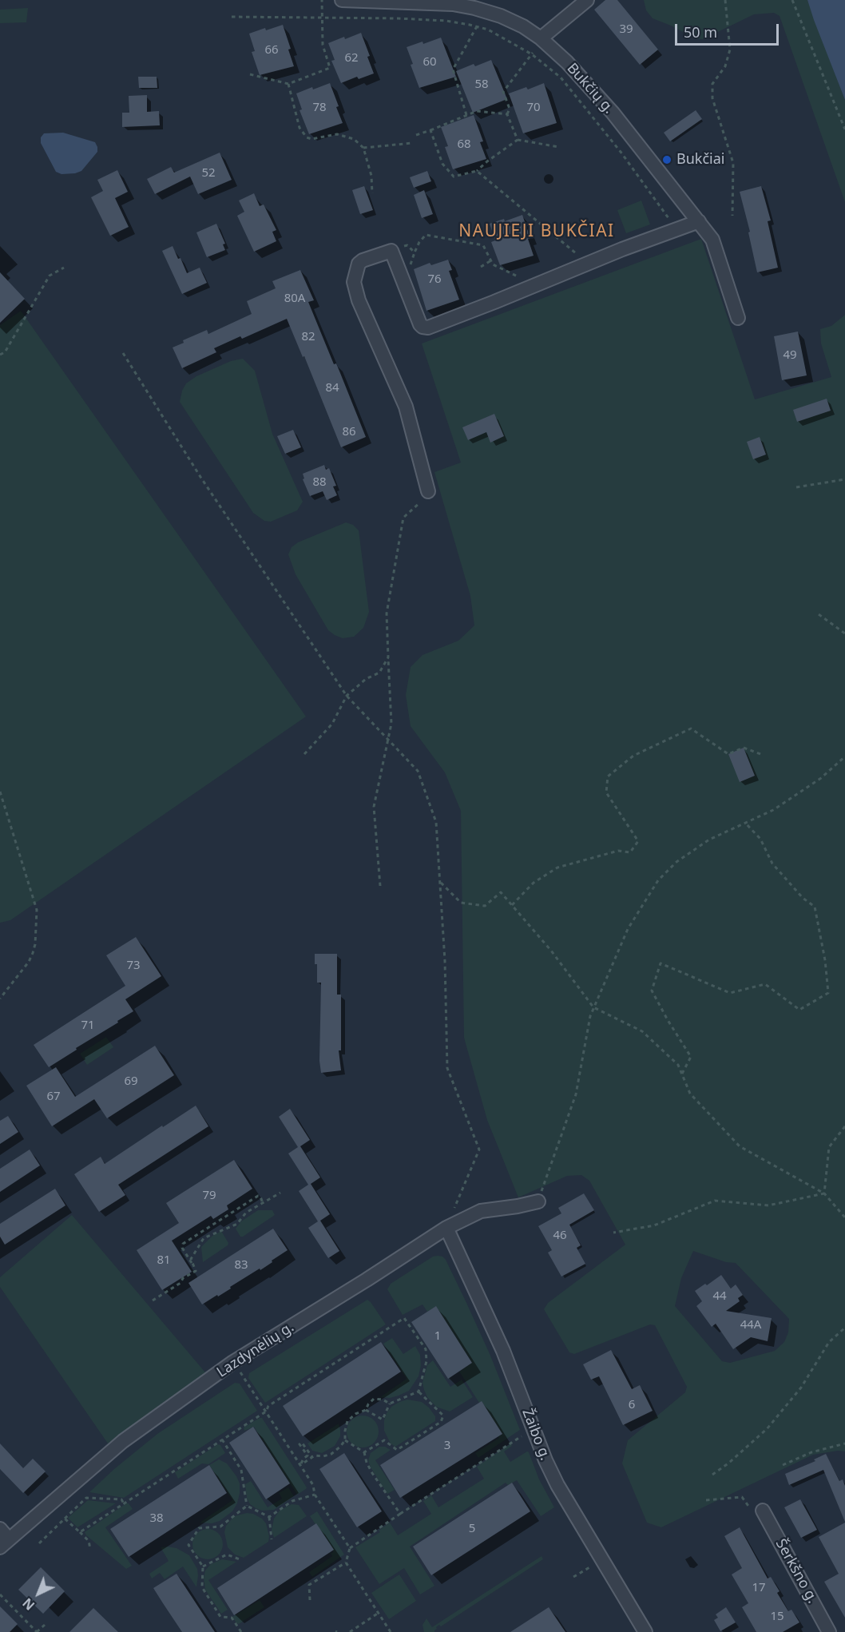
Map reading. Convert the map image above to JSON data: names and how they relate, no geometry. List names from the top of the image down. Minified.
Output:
{"streets":{"street":["Bukčių g.","Lazdynėlių g.","Žaibo g.","Šerkšno g."]},"crossings":[["Lazdynėlių g.","Žaibo g."]],"districts":["NAUJIEJI BUKČIAI"],"places":["Bukčiai"],"house_numbers":["39","66","62","60","58","78","70","68","52","76","80A","82","49","84","86","88","73","71","69","67","79","46","81","83","44","44A","1","6","3","38","5","17","15"],"scale_bar":"50 m","north":"bottom left"}
